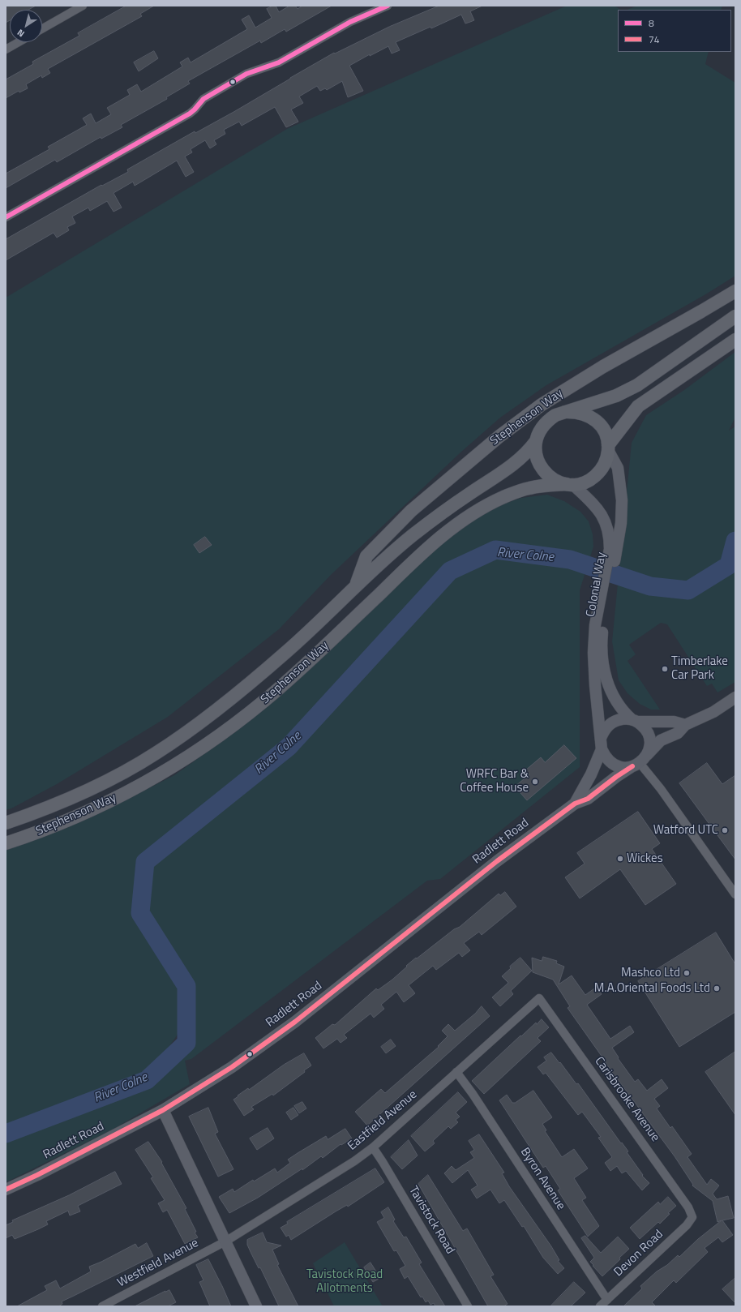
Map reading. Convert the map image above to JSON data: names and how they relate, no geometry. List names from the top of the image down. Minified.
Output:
{"streets":{"main road":["Stephenson Way"],"street":["Colonial Way","Radlett Road","Carisbrooke Avenue","Eastfield Avenue","Byron Avenue","Tavistock Road","Devon Road","Westfield Avenue"]},"crossings":[["Stephenson Way","Colonial Way"],["Colonial Way","Radlett Road"],["Carisbrooke Avenue","Eastfield Avenue"],["Carisbrooke Avenue","Devon Road"],["Eastfield Avenue","Byron Avenue"],["Eastfield Avenue","Tavistock Road"],["Eastfield Avenue","Westfield Avenue"],["Byron Avenue","Devon Road"]],"water":["River Colne"],"parks":["Tavistock Road Allotments"],"places":["Timberlake Car Park","WRFC Bar & Coffee House","Watford UTC","Wickes","Mashco Ltd","M.A.Oriental Foods Ltd"],"lines":["transit line 8","transit line 74"],"legend":["8","74"],"north":"bottom left"}
